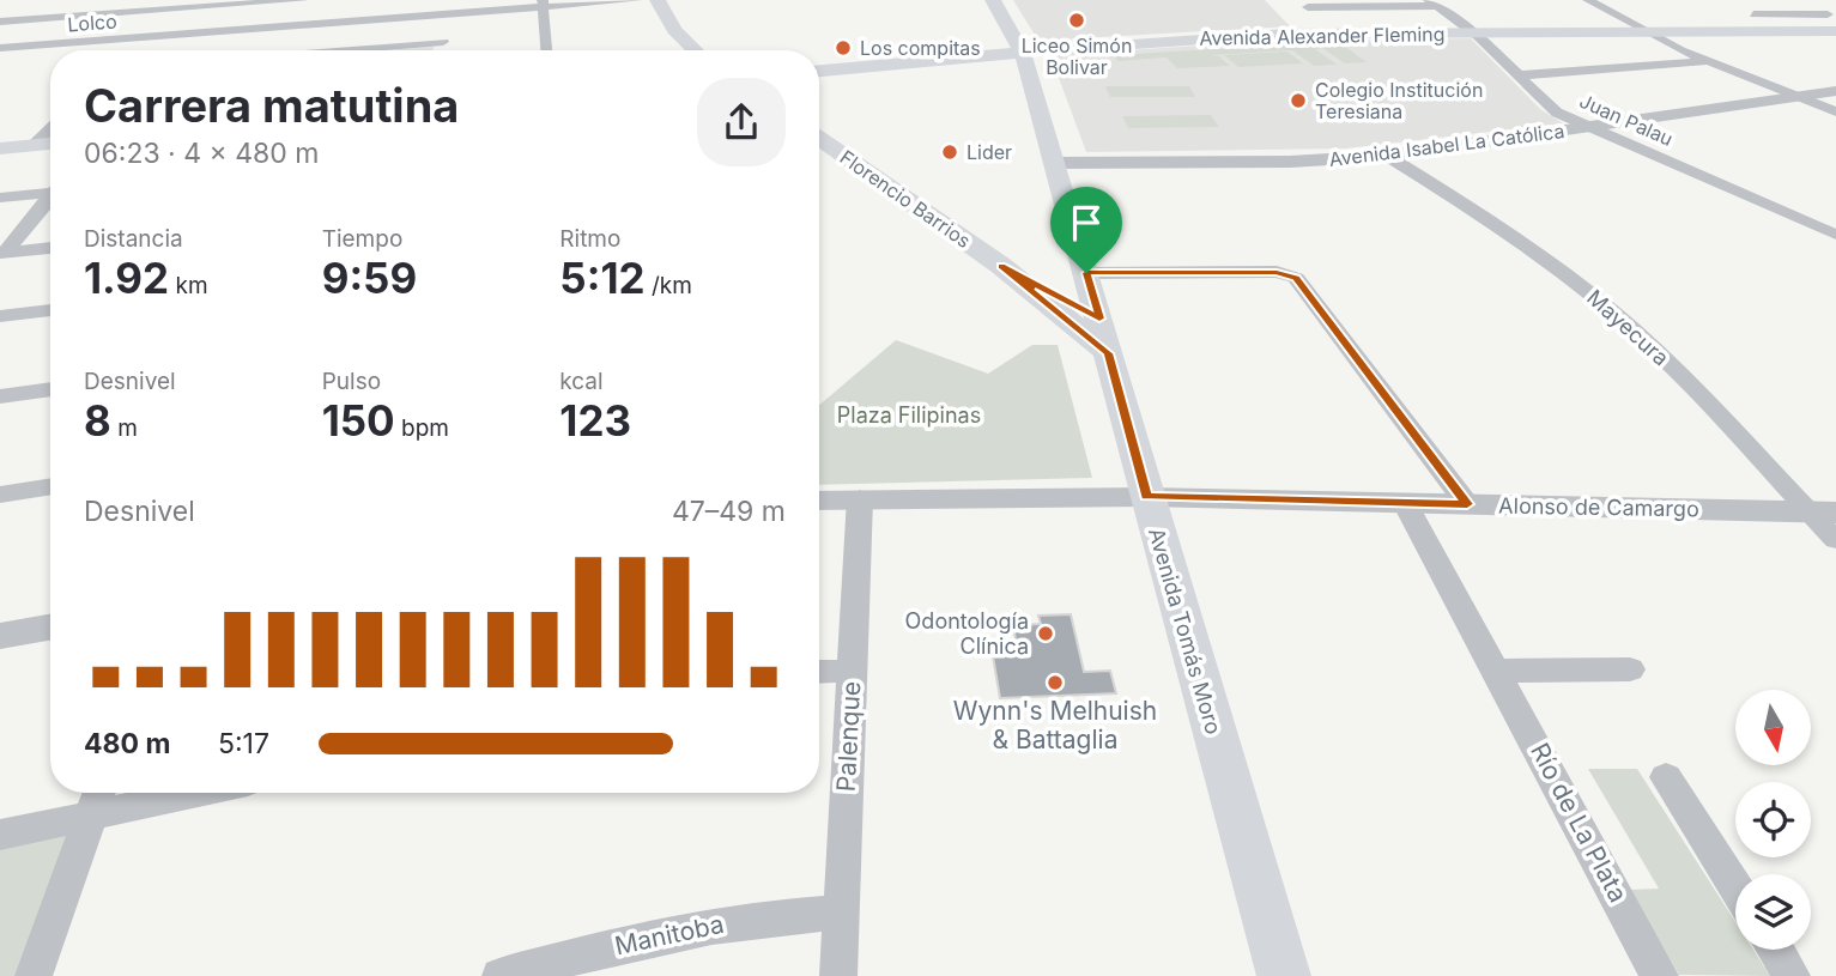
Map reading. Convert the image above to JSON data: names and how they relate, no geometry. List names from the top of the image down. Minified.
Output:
{"streets":{"main road":["Avenida Alexander Fleming","Florencio Barrios","Avenida Tomás Moro"],"street":["Lolco","Juan Palau","Avenida Isabel La Católica","Mayecura","Alonso de Camargo","Palenque","Río de La Plata","Manitoba"]},"crossings":[["Avenida Alexander Fleming","Juan Palau"],["Avenida Alexander Fleming","Avenida Tomás Moro"],["Juan Palau","Avenida Isabel La Católica"],["Avenida Isabel La Católica","Mayecura"],["Avenida Isabel La Católica","Avenida Tomás Moro"],["Florencio Barrios","Avenida Tomás Moro"],["Mayecura","Alonso de Camargo"],["Alonso de Camargo","Avenida Tomás Moro"],["Alonso de Camargo","Palenque"],["Alonso de Camargo","Río de La Plata"],["Palenque","Manitoba"]],"parks":["Plaza Filipinas"],"places":["Liceo Simón Bolivar","Los compitas","Colegio Institución Teresiana","Lider","Odontología Clínica","Wynn's Melhuish & Battaglia"],"north":"bottom","page":{"heading":["Carrera matutina","06:23 · 4 × 480 m"],"stats":[["Distancia","1.92 km"],["Tiempo","9:59"],["Ritmo","5:12 /km"],["Desnivel","8 m"],["Pulso","150 bpm"],["kcal","123"]],"chart":["Desnivel","47–49 m"],"list":[{"name":"480 m","note":"5:17"}]}}
